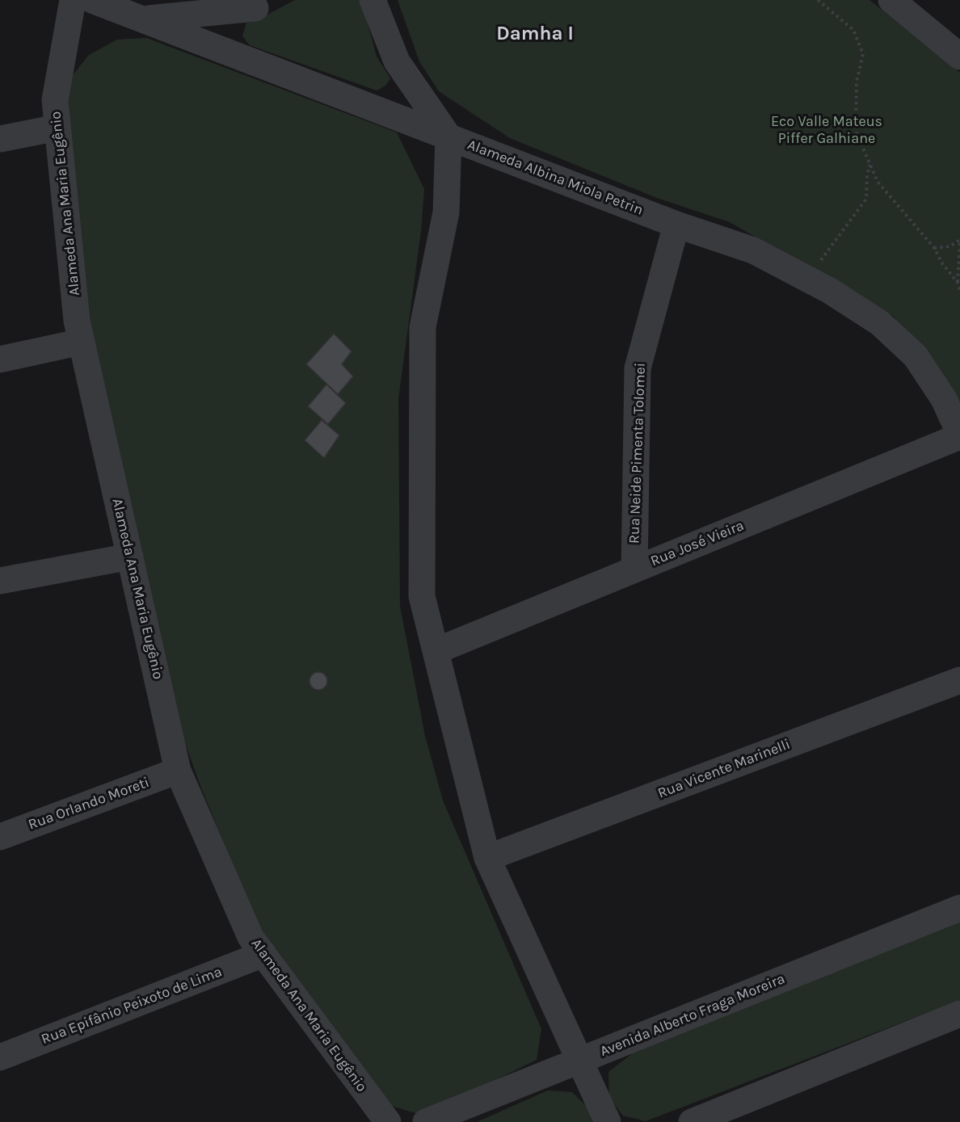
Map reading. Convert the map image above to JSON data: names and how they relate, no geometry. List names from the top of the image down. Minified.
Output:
{"streets":{"street":["Alameda Albina Miola Petrin","Alameda Ana Maria Eugênio","Rua Neide Pimenta Tolomei","Rua José Vieira","Rua Vicente Marinelli","Rua Orlando Moreti","Rua Epifânio Peixoto de Lima","Avenida Alberto Fraga Moreira"]},"crossings":[["Alameda Albina Miola Petrin","Rua Neide Pimenta Tolomei"],["Alameda Albina Miola Petrin","Rua José Vieira"],["Alameda Ana Maria Eugênio","Rua Orlando Moreti"],["Alameda Ana Maria Eugênio","Rua Epifânio Peixoto de Lima"],["Rua Neide Pimenta Tolomei","Rua José Vieira"]],"districts":["Damha I"],"parks":["Eco Valle Mateus Piffer Galhiane"]}
